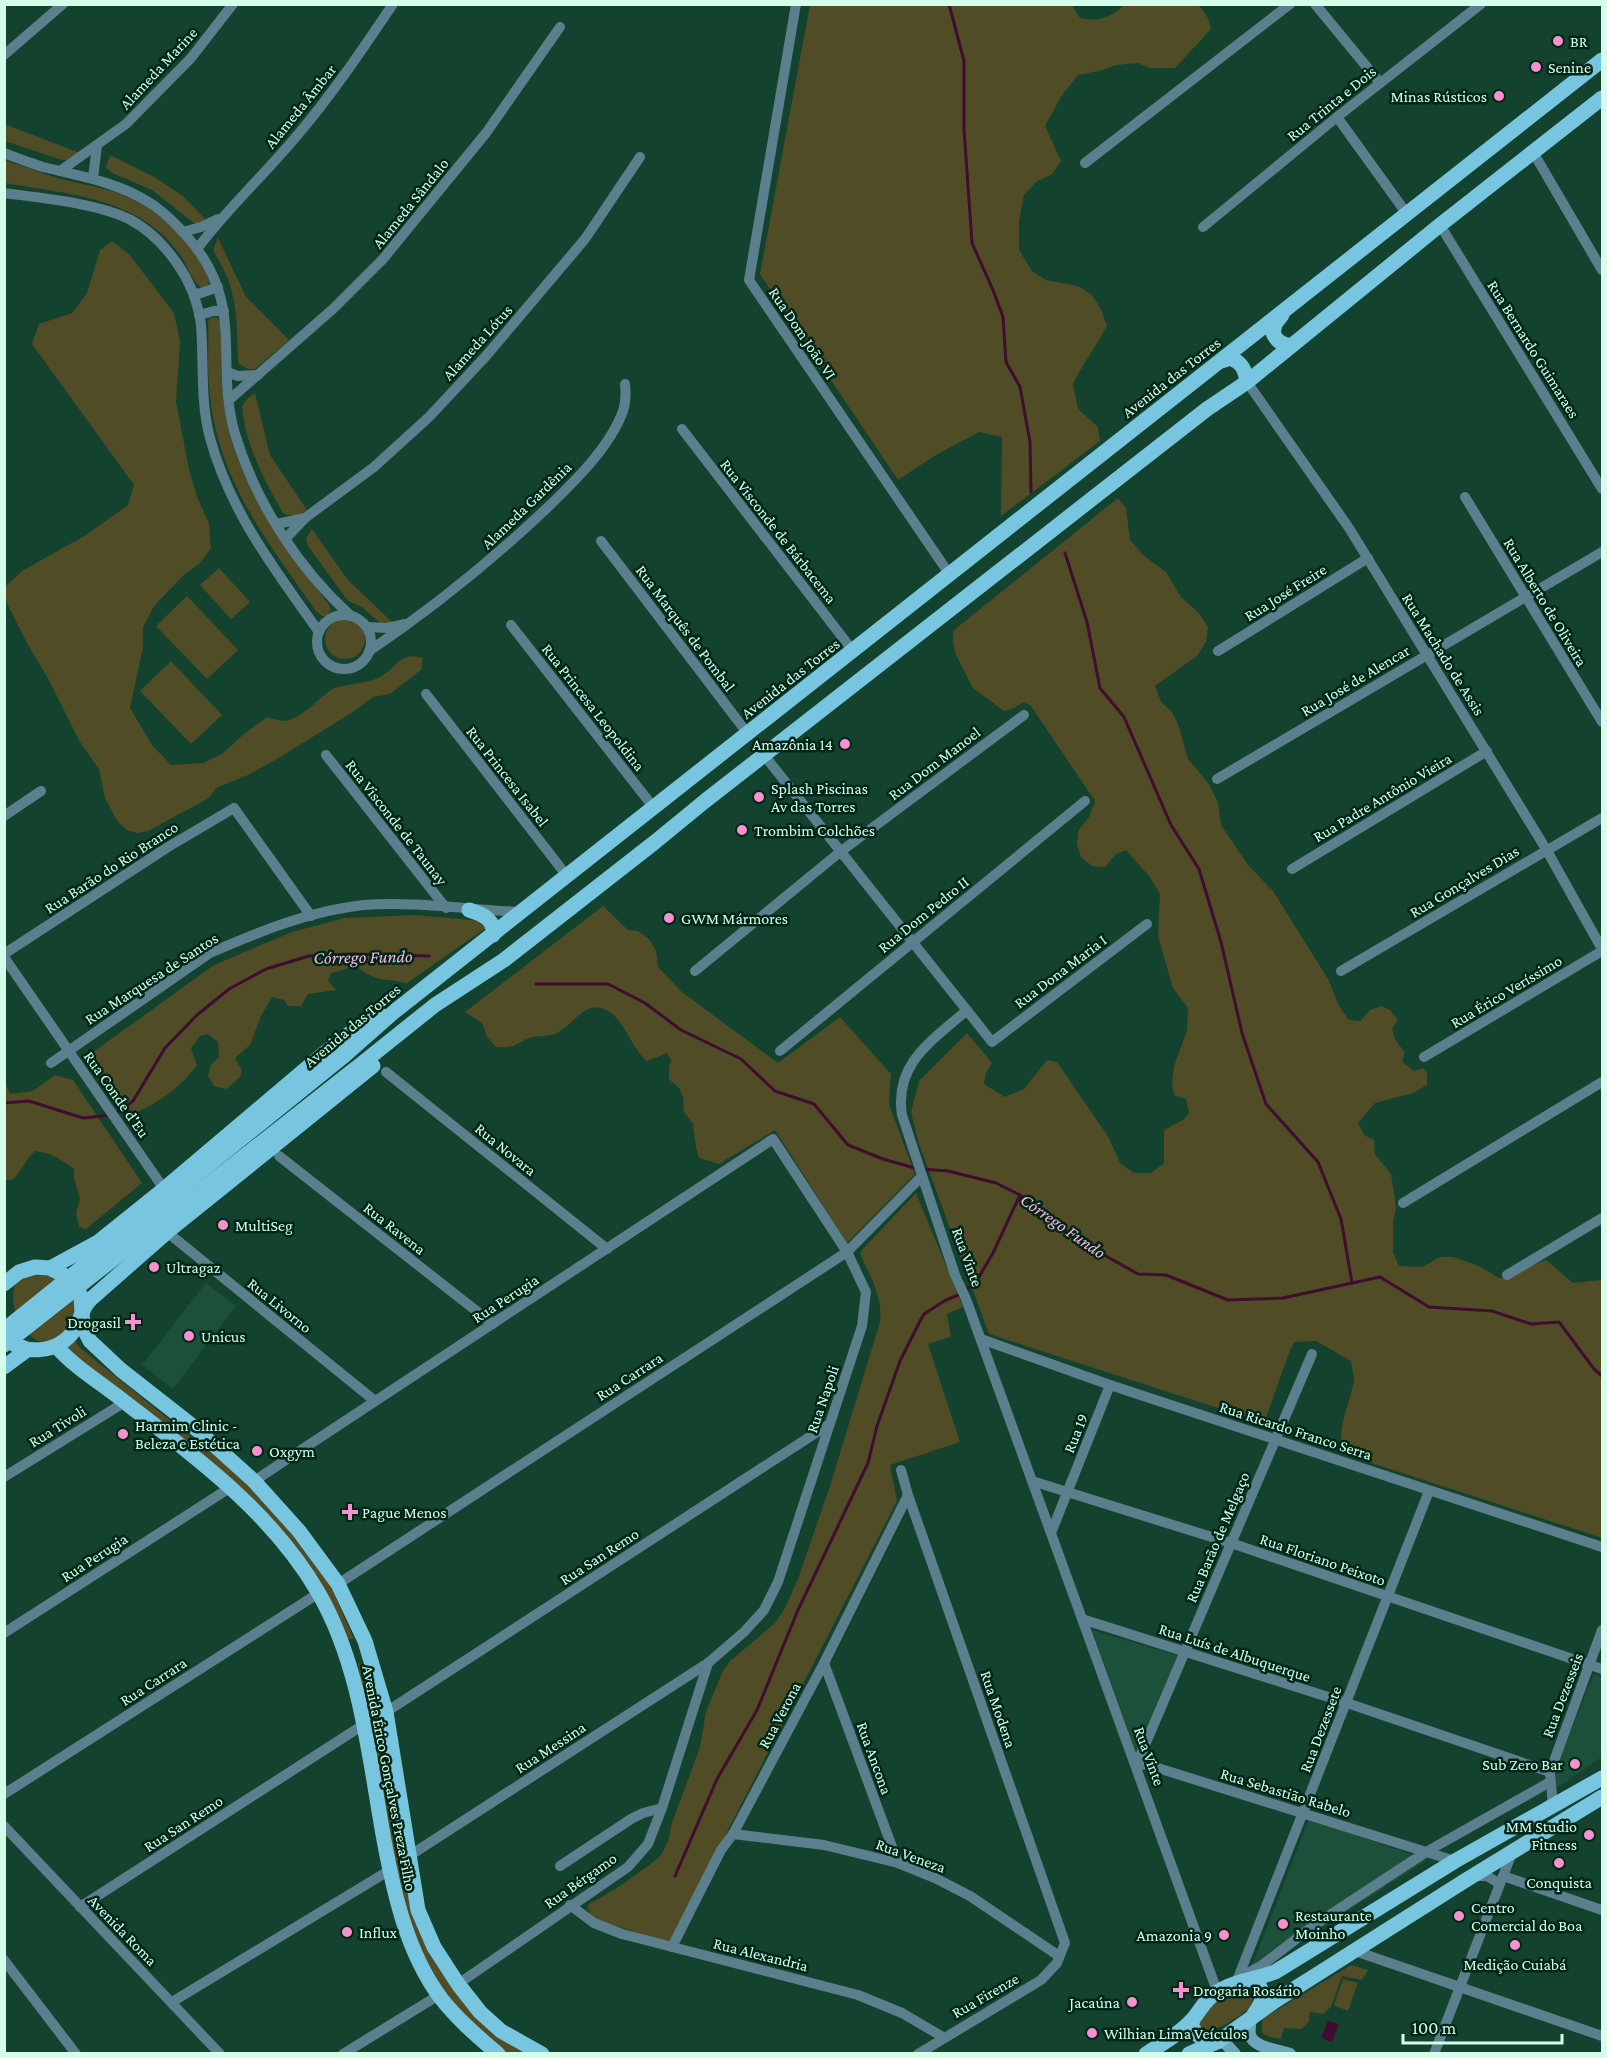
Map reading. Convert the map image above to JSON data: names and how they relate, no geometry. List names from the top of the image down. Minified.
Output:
{"streets":{"main road":["Avenida das Torres","Avenida Érico Gonçalves Preza Filho"],"street":["Alameda Marine","Rua Trinta e Dois","Alameda Âmbar","Alameda Sândalo","Rua Dom João VI","Alameda Lótus","Rua Bernardo Guimaraes","Alameda Gardênia","Rua Visconde de Bárbacema","Rua José Freire","Rua Alberto de Oliveira","Rua Marquês de Pombal","Rua Machado de Assis","Rua José de Alencar","Rua Princesa Leopoldina","Rua Dom Manoel","Rua Princesa Isabel","Rua Padre Antônio Vieira","Rua Visconde de Taunay","Rua Barão do Rio Branco","Rua Gonçalves Dias","Rua Dom Pedro II","Rua Dona Maria I","Rua Marquesa de Santos","Rua Érico Veríssimo","Rua Conde d'Eu","Rua Novara","Rua Ravena","Rua Vinte","Rua Perugia","Rua Livorno","Rua Carrara","Rua Napoli","Rua Tivoli","Rua Ricardo Franco Serra","Rua 19","Rua Barão de Melgaço","Rua San Remo","Rua Floriano Peixoto","Rua Luís de Albuquerque","Rua Dezesseis","Rua Modena","Rua Verona","Rua Dezessete","Rua Messina","Rua Ancona","Rua Sebastião Rabelo","Rua Veneza","Rua Bérgamo","Avenida Roma","Rua Alexandria","Rua Firenze"]},"crossings":[["Rua Dom João VI","Avenida das Torres"],["Avenida das Torres","Rua Visconde de Bárbacema"],["Avenida das Torres","Rua Marquês de Pombal"],["Avenida das Torres","Rua Princesa Leopoldina"],["Avenida das Torres","Rua Princesa Isabel"],["Avenida das Torres","Rua Marquesa de Santos"],["Rua José Freire","Rua Machado de Assis"],["Rua Alberto de Oliveira","Rua José de Alencar"],["Rua Machado de Assis","Rua José de Alencar"],["Rua Machado de Assis","Rua Padre Antônio Vieira"],["Rua Machado de Assis","Rua Gonçalves Dias"],["Rua Machado de Assis","Rua Érico Veríssimo"],["Rua Visconde de Taunay","Rua Marquesa de Santos"],["Rua Barão do Rio Branco","Rua Marquesa de Santos"],["Rua Barão do Rio Branco","Rua Conde d'Eu"],["Rua Dona Maria I","Rua Vinte"],["Rua Marquesa de Santos","Rua Conde d'Eu"],["Rua Novara","Rua Perugia"],["Rua Ravena","Rua Perugia"],["Rua Vinte","Rua Carrara"],["Rua Vinte","Rua Ricardo Franco Serra"],["Rua Vinte","Rua Barão de Melgaço"],["Rua Vinte","Rua Floriano Peixoto"],["Rua Vinte","Rua Luís de Albuquerque"],["Rua Vinte","Rua Sebastião Rabelo"],["Rua Perugia","Rua Livorno"],["Rua Perugia","Rua Napoli"],["Rua Perugia","Avenida Érico Gonçalves Preza Filho"],["Rua Carrara","Rua Napoli"],["Rua Carrara","Avenida Érico Gonçalves Preza Filho"],["Rua Napoli","Rua San Remo"],["Rua Napoli","Rua Messina"],["Rua Napoli","Rua Bérgamo"],["Rua Tivoli","Avenida Érico Gonçalves Preza Filho"],["Rua Ricardo Franco Serra","Rua 19"],["Rua Ricardo Franco Serra","Rua Barão de Melgaço"],["Rua Ricardo Franco Serra","Rua Dezessete"],["Rua 19","Rua Floriano Peixoto"],["Rua Barão de Melgaço","Rua Floriano Peixoto"],["Rua Barão de Melgaço","Rua Luís de Albuquerque"],["Rua Barão de Melgaço","Rua Sebastião Rabelo"],["Rua San Remo","Avenida Érico Gonçalves Preza Filho"],["Rua San Remo","Avenida Roma"],["Rua Floriano Peixoto","Rua Dezesseis"],["Rua Floriano Peixoto","Rua Dezessete"],["Rua Luís de Albuquerque","Rua Dezesseis"],["Rua Luís de Albuquerque","Rua Dezessete"],["Rua Modena","Rua Verona"],["Rua Modena","Rua Veneza"],["Rua Modena","Rua Firenze"],["Rua Verona","Rua Ancona"],["Rua Verona","Rua Veneza"],["Rua Verona","Rua Alexandria"],["Rua Dezessete","Rua Sebastião Rabelo"],["Rua Messina","Avenida Érico Gonçalves Preza Filho"],["Rua Messina","Rua Bérgamo"],["Rua Ancona","Rua Veneza"],["Avenida Érico Gonçalves Preza Filho","Rua Bérgamo"],["Rua Veneza","Rua Firenze"],["Rua Bérgamo","Rua Alexandria"],["Rua Alexandria","Rua Firenze"]],"water":["Córrego Fundo"],"places":{"other":["BR","Senine","Minas Rústicos","Amazônia 14","Splash Piscinas Av das Torres","Trombim Colchões","GWM Mármores","MultiSeg","Ultragaz","Unicus","Harmim Clinic - Beleza e Estética","Oxgym","Sub Zero Bar","MM Studio Fitness","Conquista","Centro Comercial do Boa","Restaurante Moinho","Influx","Amazonia 9","Medição Cuiabá","Jacaúna","Wilhian Lima Veículos"],"health":["Drogasil","Pague Menos","Drogaria Rosário"]},"scale_bar":"100 m"}
